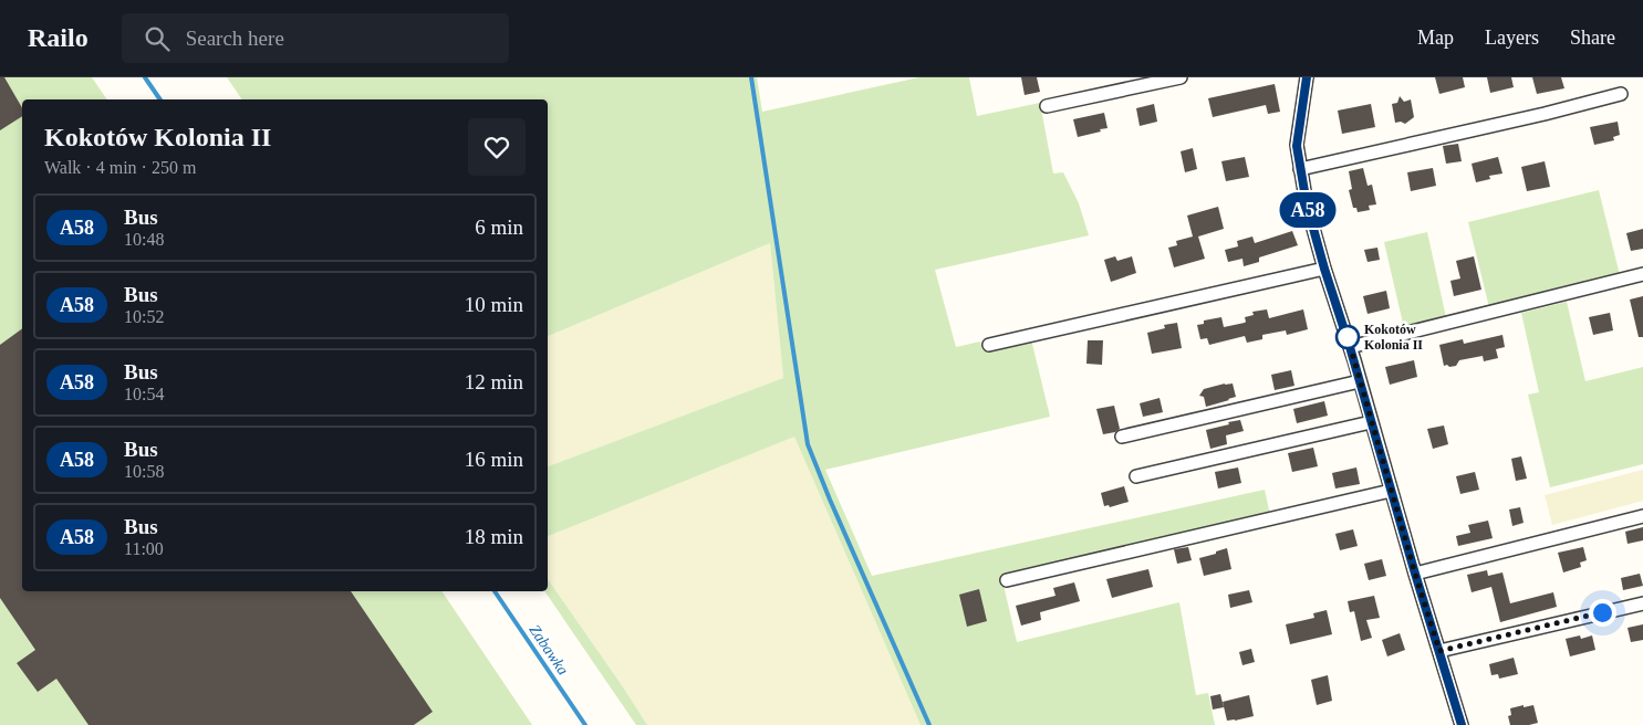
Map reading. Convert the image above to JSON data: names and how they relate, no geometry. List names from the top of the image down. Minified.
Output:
{"water":["Zabawka"],"places":["Kokotów Kolonia II"],"lines":["bus line A58"],"page":{"header":"Railo","search":"Search here","nav":["Map","Layers","Share"],"on_map":"A58","heading":["Kokotów Kolonia II","Walk · 4 min · 250 m"],"list":[{"mark":"A58","name":"Bus","note":"10:48","value":"6 min"},{"mark":"A58","name":"Bus","note":"10:52","value":"10 min"},{"mark":"A58","name":"Bus","note":"10:54","value":"12 min"},{"mark":"A58","name":"Bus","note":"10:58","value":"16 min"},{"mark":"A58","name":"Bus","note":"11:00","value":"18 min"}]}}
